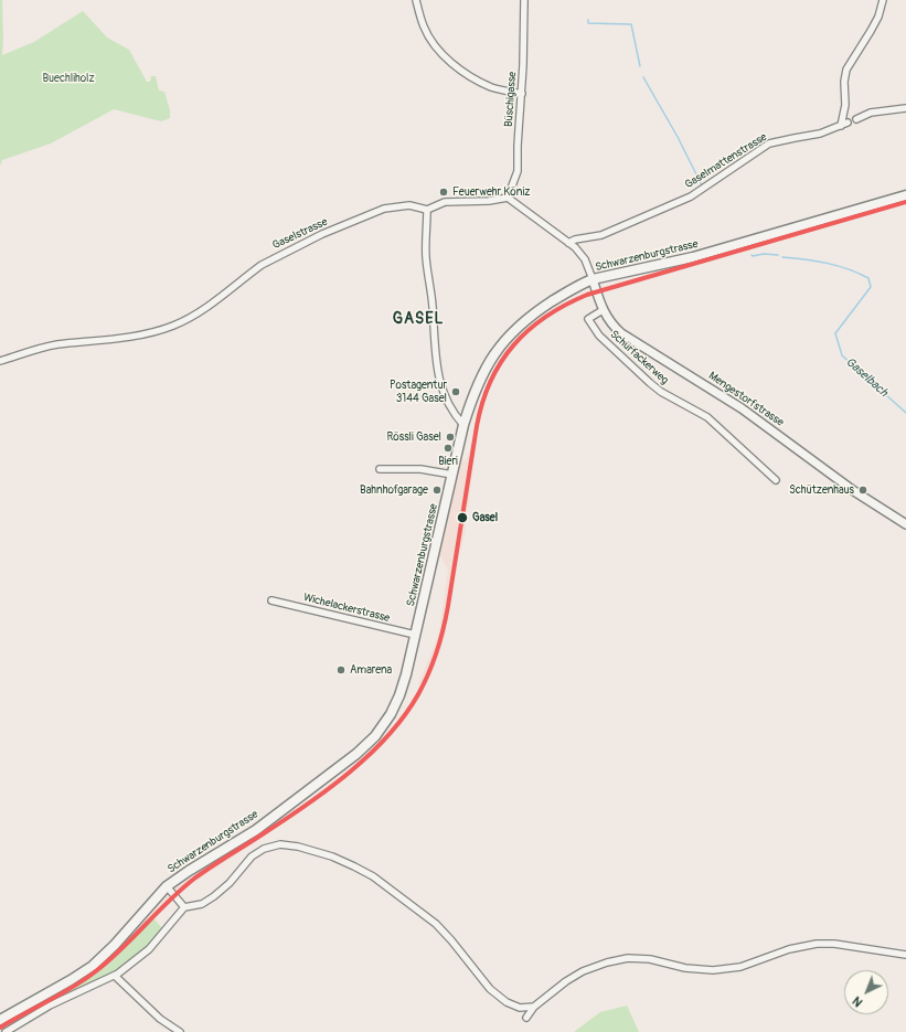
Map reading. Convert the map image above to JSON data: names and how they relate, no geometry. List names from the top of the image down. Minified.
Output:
{"streets":{"main road":["Schwarzenburgstrasse"],"street":["Büschigasse","Gaselmattenstrasse","Gaselstrasse","Schürfackerweg","Mengestorfstrasse","Wichelackerstrasse"]},"crossings":[["Schwarzenburgstrasse","Mengestorfstrasse"],["Schwarzenburgstrasse","Wichelackerstrasse"],["Schürfackerweg","Mengestorfstrasse"]],"districts":["GASEL"],"water":["Gaselbach"],"parks":["Buechliholz"],"places":["Feuerwehr Köniz","Postagentur 3144 Gasel","Rössli Gasel","Bieri","Bahnhofgarage","Schützenhaus","Gasel","Amarena"],"north":"bottom left"}
